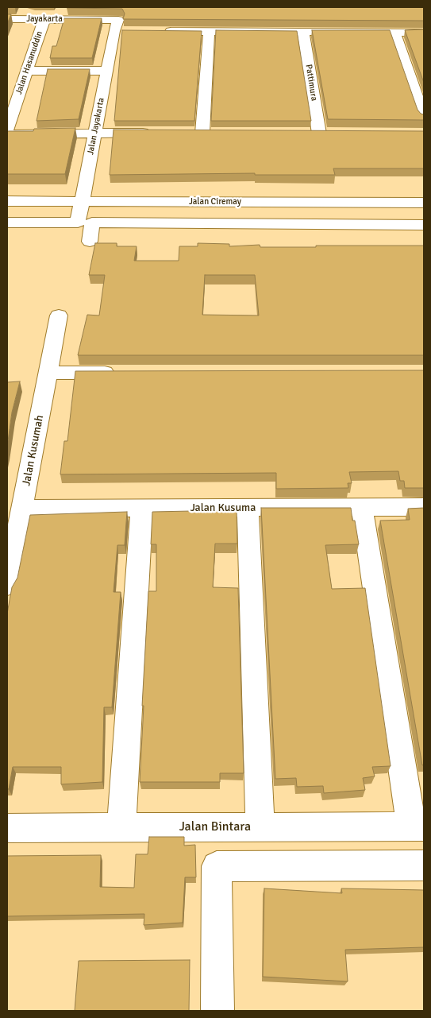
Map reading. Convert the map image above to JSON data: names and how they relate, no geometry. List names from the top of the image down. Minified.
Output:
{"streets":{"street":["Jayakarta","Jalan Hasanuddin","Pattimura","Jalan Jayakarta","Jalan Ciremay","Jalan Kusumah","Jalan Kusuma","Jalan Bintara"]},"crossings":[["Jayakarta","Jalan Hasanuddin"],["Jayakarta","Jalan Jayakarta"],["Jalan Jayakarta","Jalan Ciremay"],["Jalan Kusumah","Jalan Kusuma"]]}
